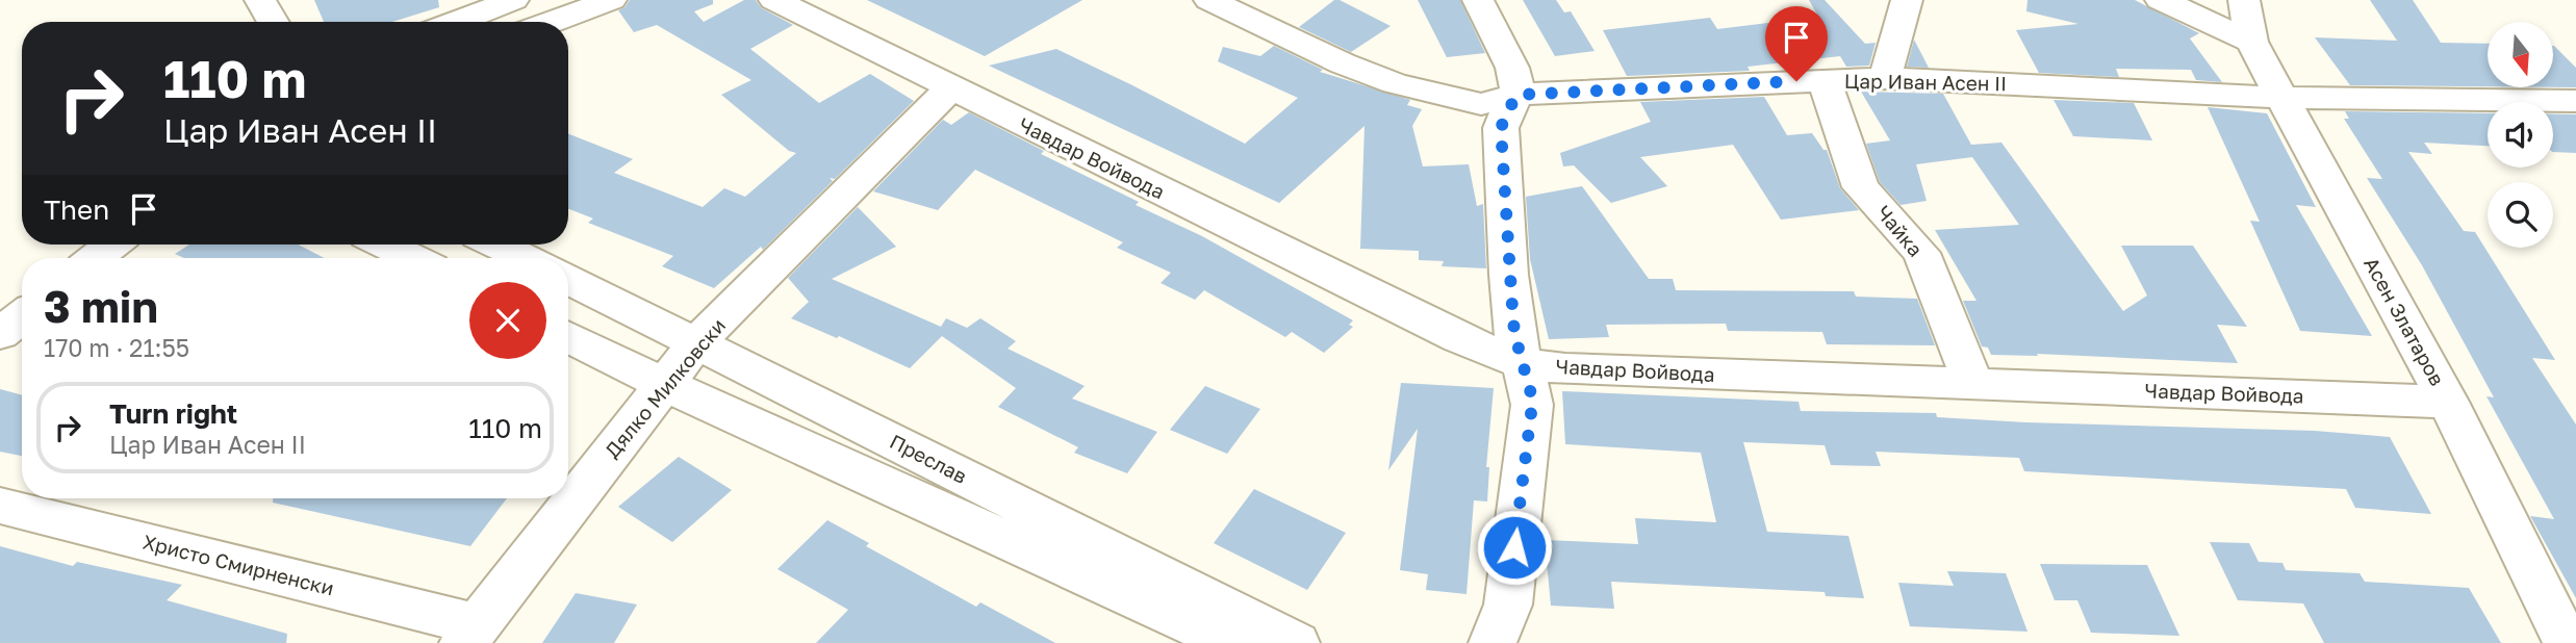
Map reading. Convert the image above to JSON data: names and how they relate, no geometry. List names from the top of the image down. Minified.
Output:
{"streets":{"street":["Цар Иван Асен II","Чавдар Войвода","Чайка","Асен Златаров","Дялко Милковски","Преслав","Христо Смирненски"]},"crossings":[["Цар Иван Асен II","Чайка"],["Цар Иван Асен II","Асен Златаров"],["Чавдар Войвода","Чайка"],["Чавдар Войвода","Асен Златаров"],["Чавдар Войвода","Дялко Милковски"],["Дялко Милковски","Преслав"],["Дялко Милковски","Христо Смирненски"]],"north":"bottom","page":{"turn":["110 m","Цар Иван Асен II"],"then":"Then","heading":["3 min","170 m · 21:55"],"list":[{"name":"Turn right","note":"Цар Иван Асен II","value":"110 m"}]}}
